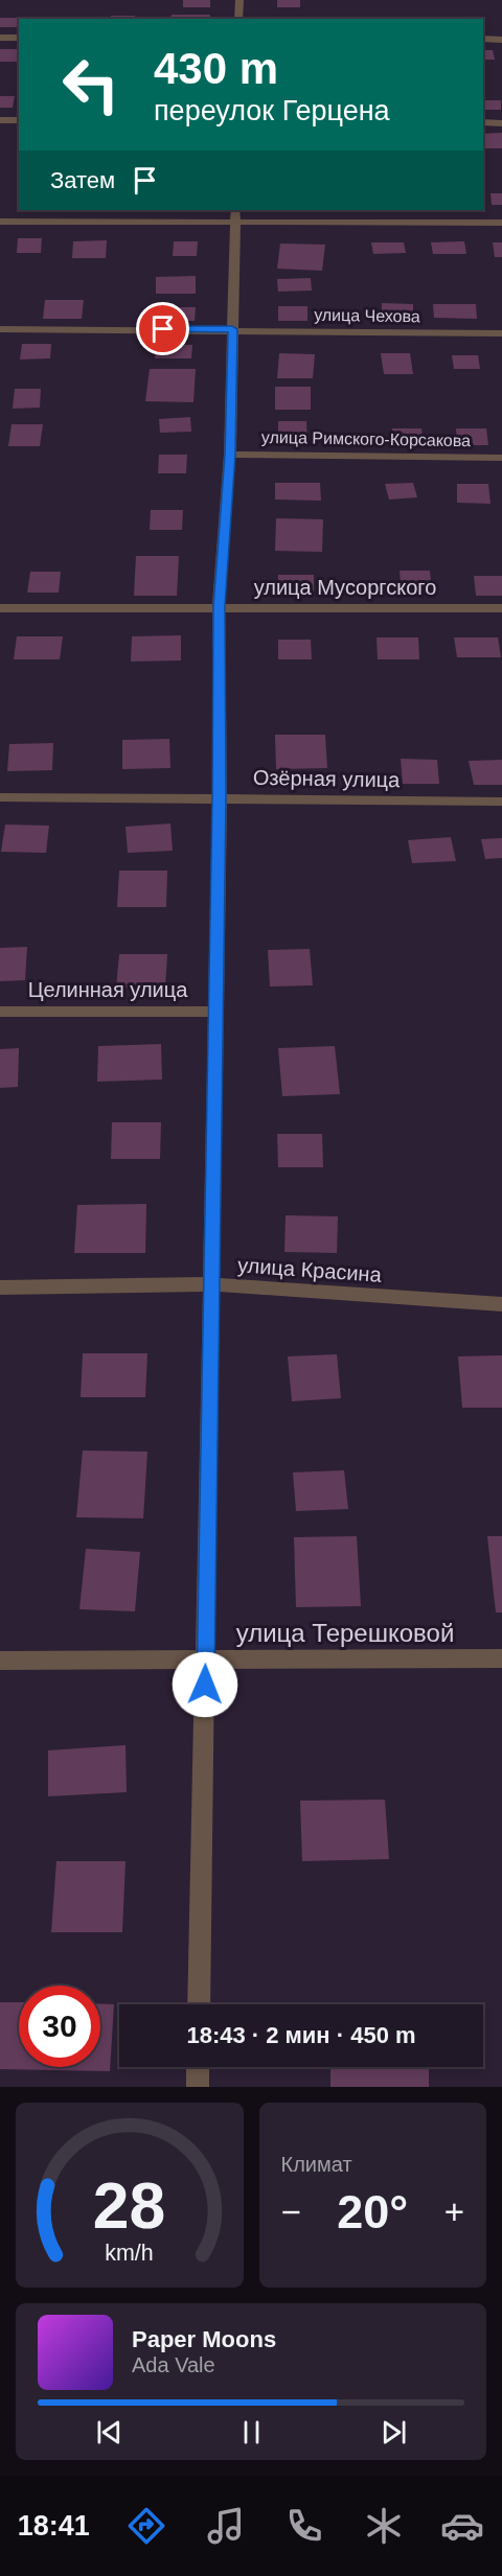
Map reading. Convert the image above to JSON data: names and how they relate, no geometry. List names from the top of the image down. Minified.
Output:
{"streets":{"street":["улица Чехова","улица Римского-Корсакова","улица Мусоргского","Озёрная улица","Целинная улица","улица Красина","улица Терешковой"]},"page":{"turn":["430 m","переулок Герцена"],"then":"Затем","limit":"30","trip":"18:43 · 2 мин · 450 m","tile":"Климат","heat":["−","20°","+"],"song":["Paper Moons","Ada Vale"],"tabs":"18:41","gauge":["28","km/h"]}}
